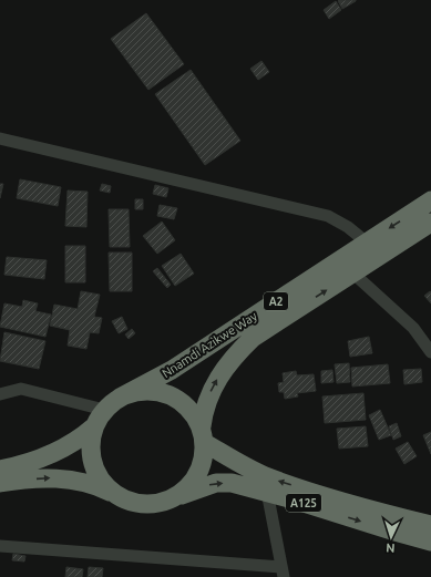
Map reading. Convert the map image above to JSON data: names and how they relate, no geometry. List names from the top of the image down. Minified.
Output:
{"streets":{"highway":["A2","Nnamdi Azikwe Way","A125"]},"crossings":[["Nnamdi Azikwe Way","A125"]],"north":"bottom"}
